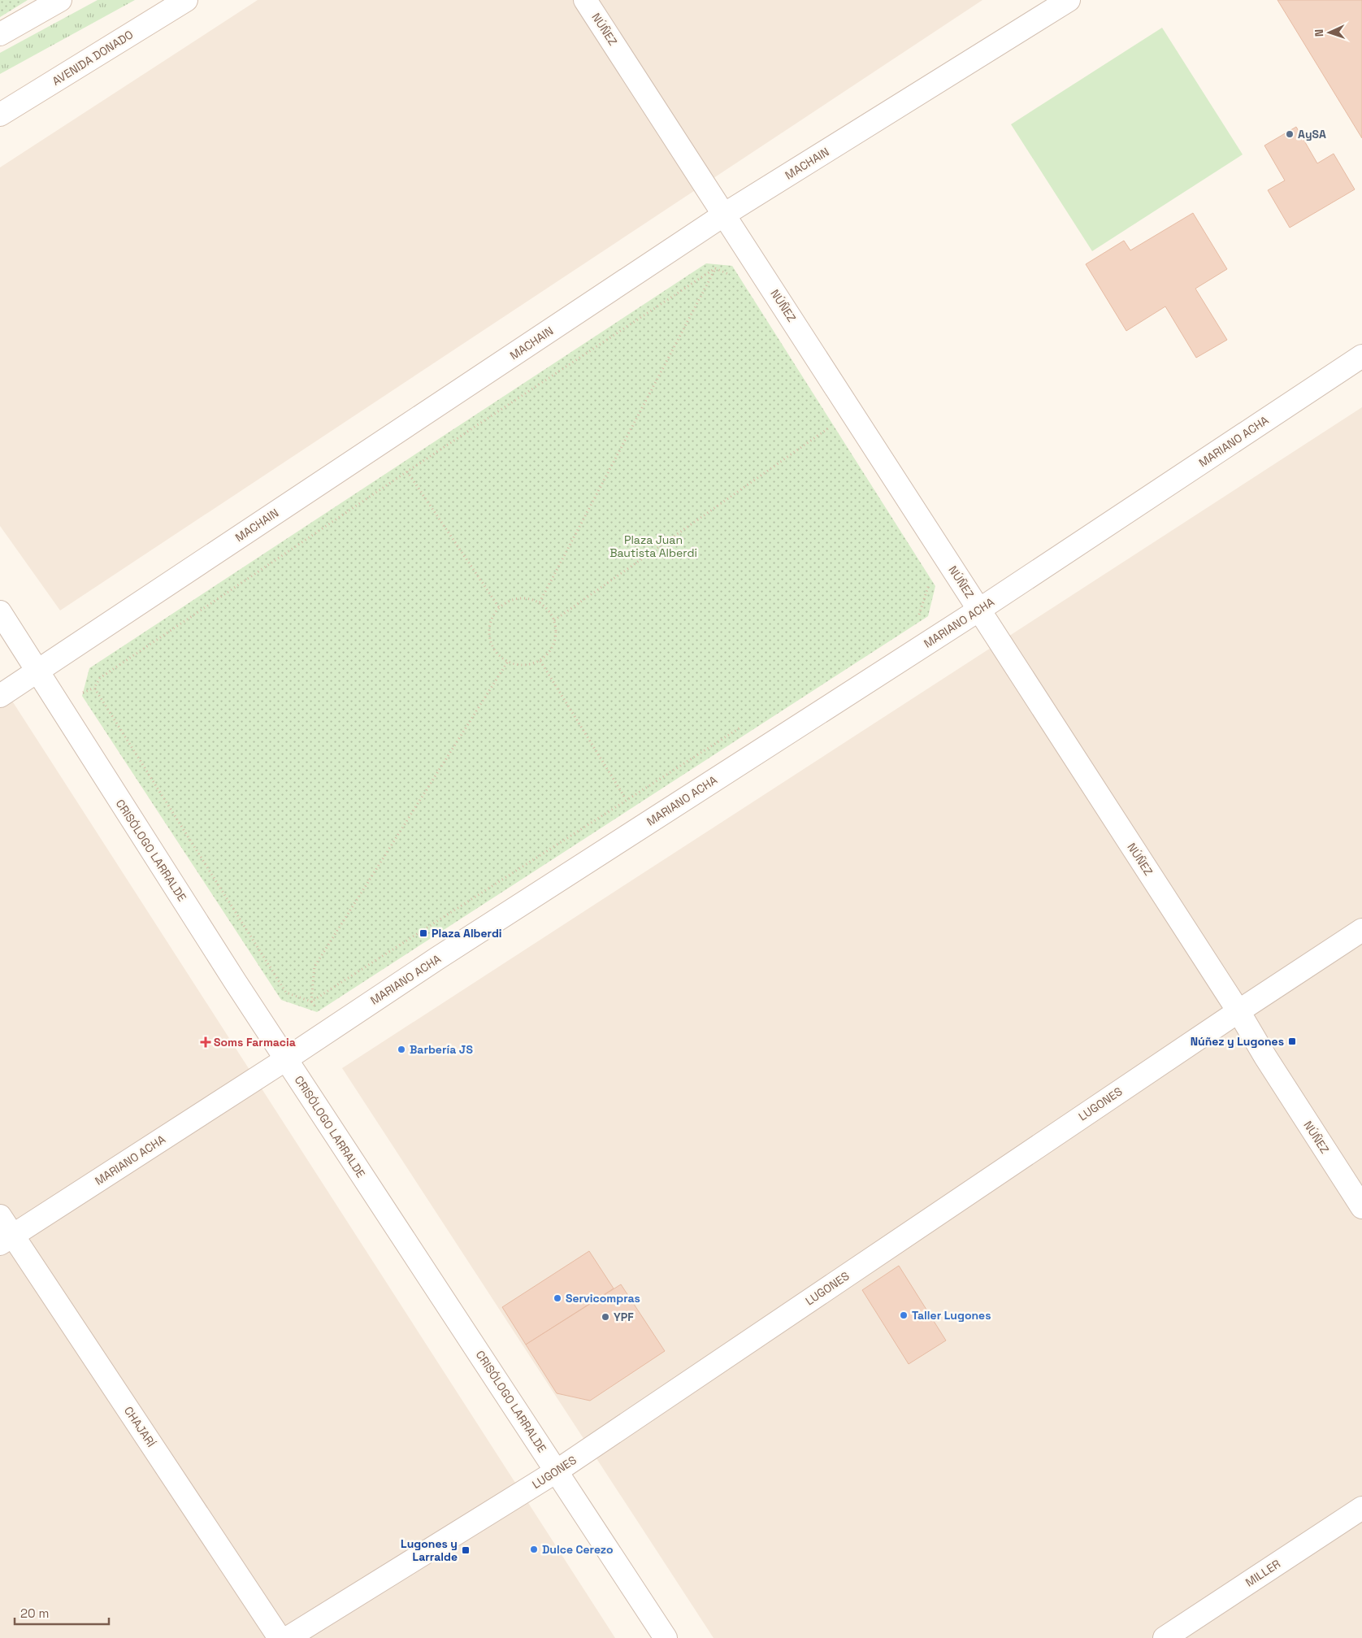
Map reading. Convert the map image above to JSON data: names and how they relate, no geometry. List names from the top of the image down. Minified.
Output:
{"streets":{"street":["NÚÑEZ","AVENIDA DONADO","MACHAIN","MARIANO ACHA","CRISÓLOGO LARRALDE","LUGONES","CHAJARÍ","MILLER"]},"crossings":[["NÚÑEZ","MACHAIN"],["NÚÑEZ","MARIANO ACHA"],["NÚÑEZ","LUGONES"],["MACHAIN","CRISÓLOGO LARRALDE"],["MARIANO ACHA","CRISÓLOGO LARRALDE"],["MARIANO ACHA","CHAJARÍ"],["CRISÓLOGO LARRALDE","LUGONES"]],"parks":["Plaza Juan Bautista Alberdi"],"places":{"other":["AySA","Barbería JS","Servicompras","Taller Lugones","YPF","Dulce Cerezo"],"transit":["Plaza Alberdi","Núñez y Lugones","Lugones y Larralde"],"health":["Soms Farmacia"]},"scale_bar":"20 m","north":"left"}
